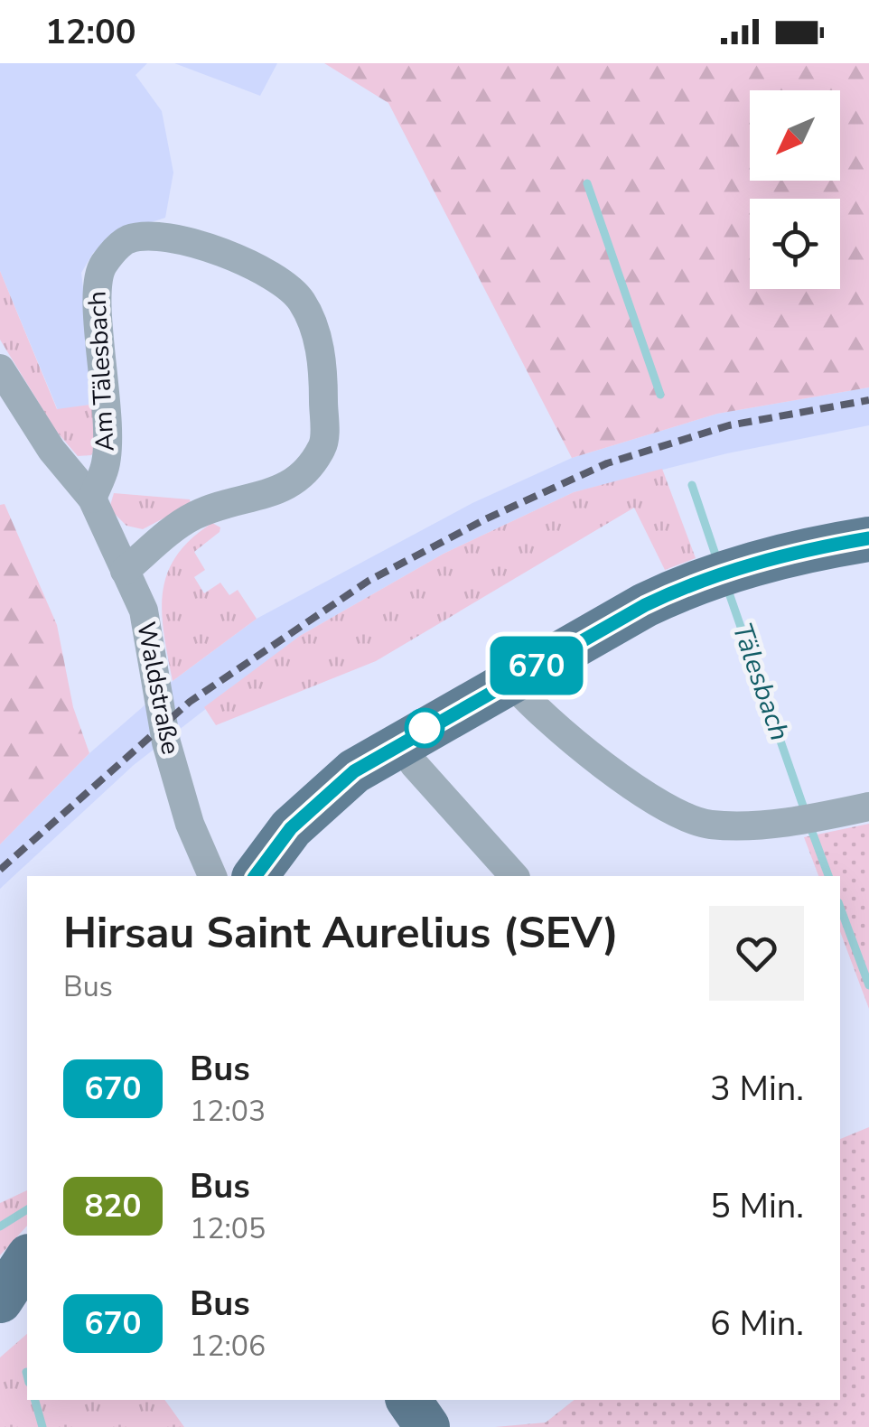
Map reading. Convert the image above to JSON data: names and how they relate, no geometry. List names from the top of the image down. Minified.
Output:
{"streets":{"street":["Am Tälesbach","Waldstraße"]},"crossings":[["Am Tälesbach","Waldstraße"]],"water":["Tälesbach"],"lines":["bus line 670"],"north":"bottom left","page":{"status":"12:00","on_map":"670","heading":["Hirsau Saint Aurelius (SEV)","Bus"],"list":[{"mark":"670","name":"Bus","note":"12:03","value":"3 Min."},{"mark":"820","name":"Bus","note":"12:05","value":"5 Min."},{"mark":"670","name":"Bus","note":"12:06","value":"6 Min."}]}}
